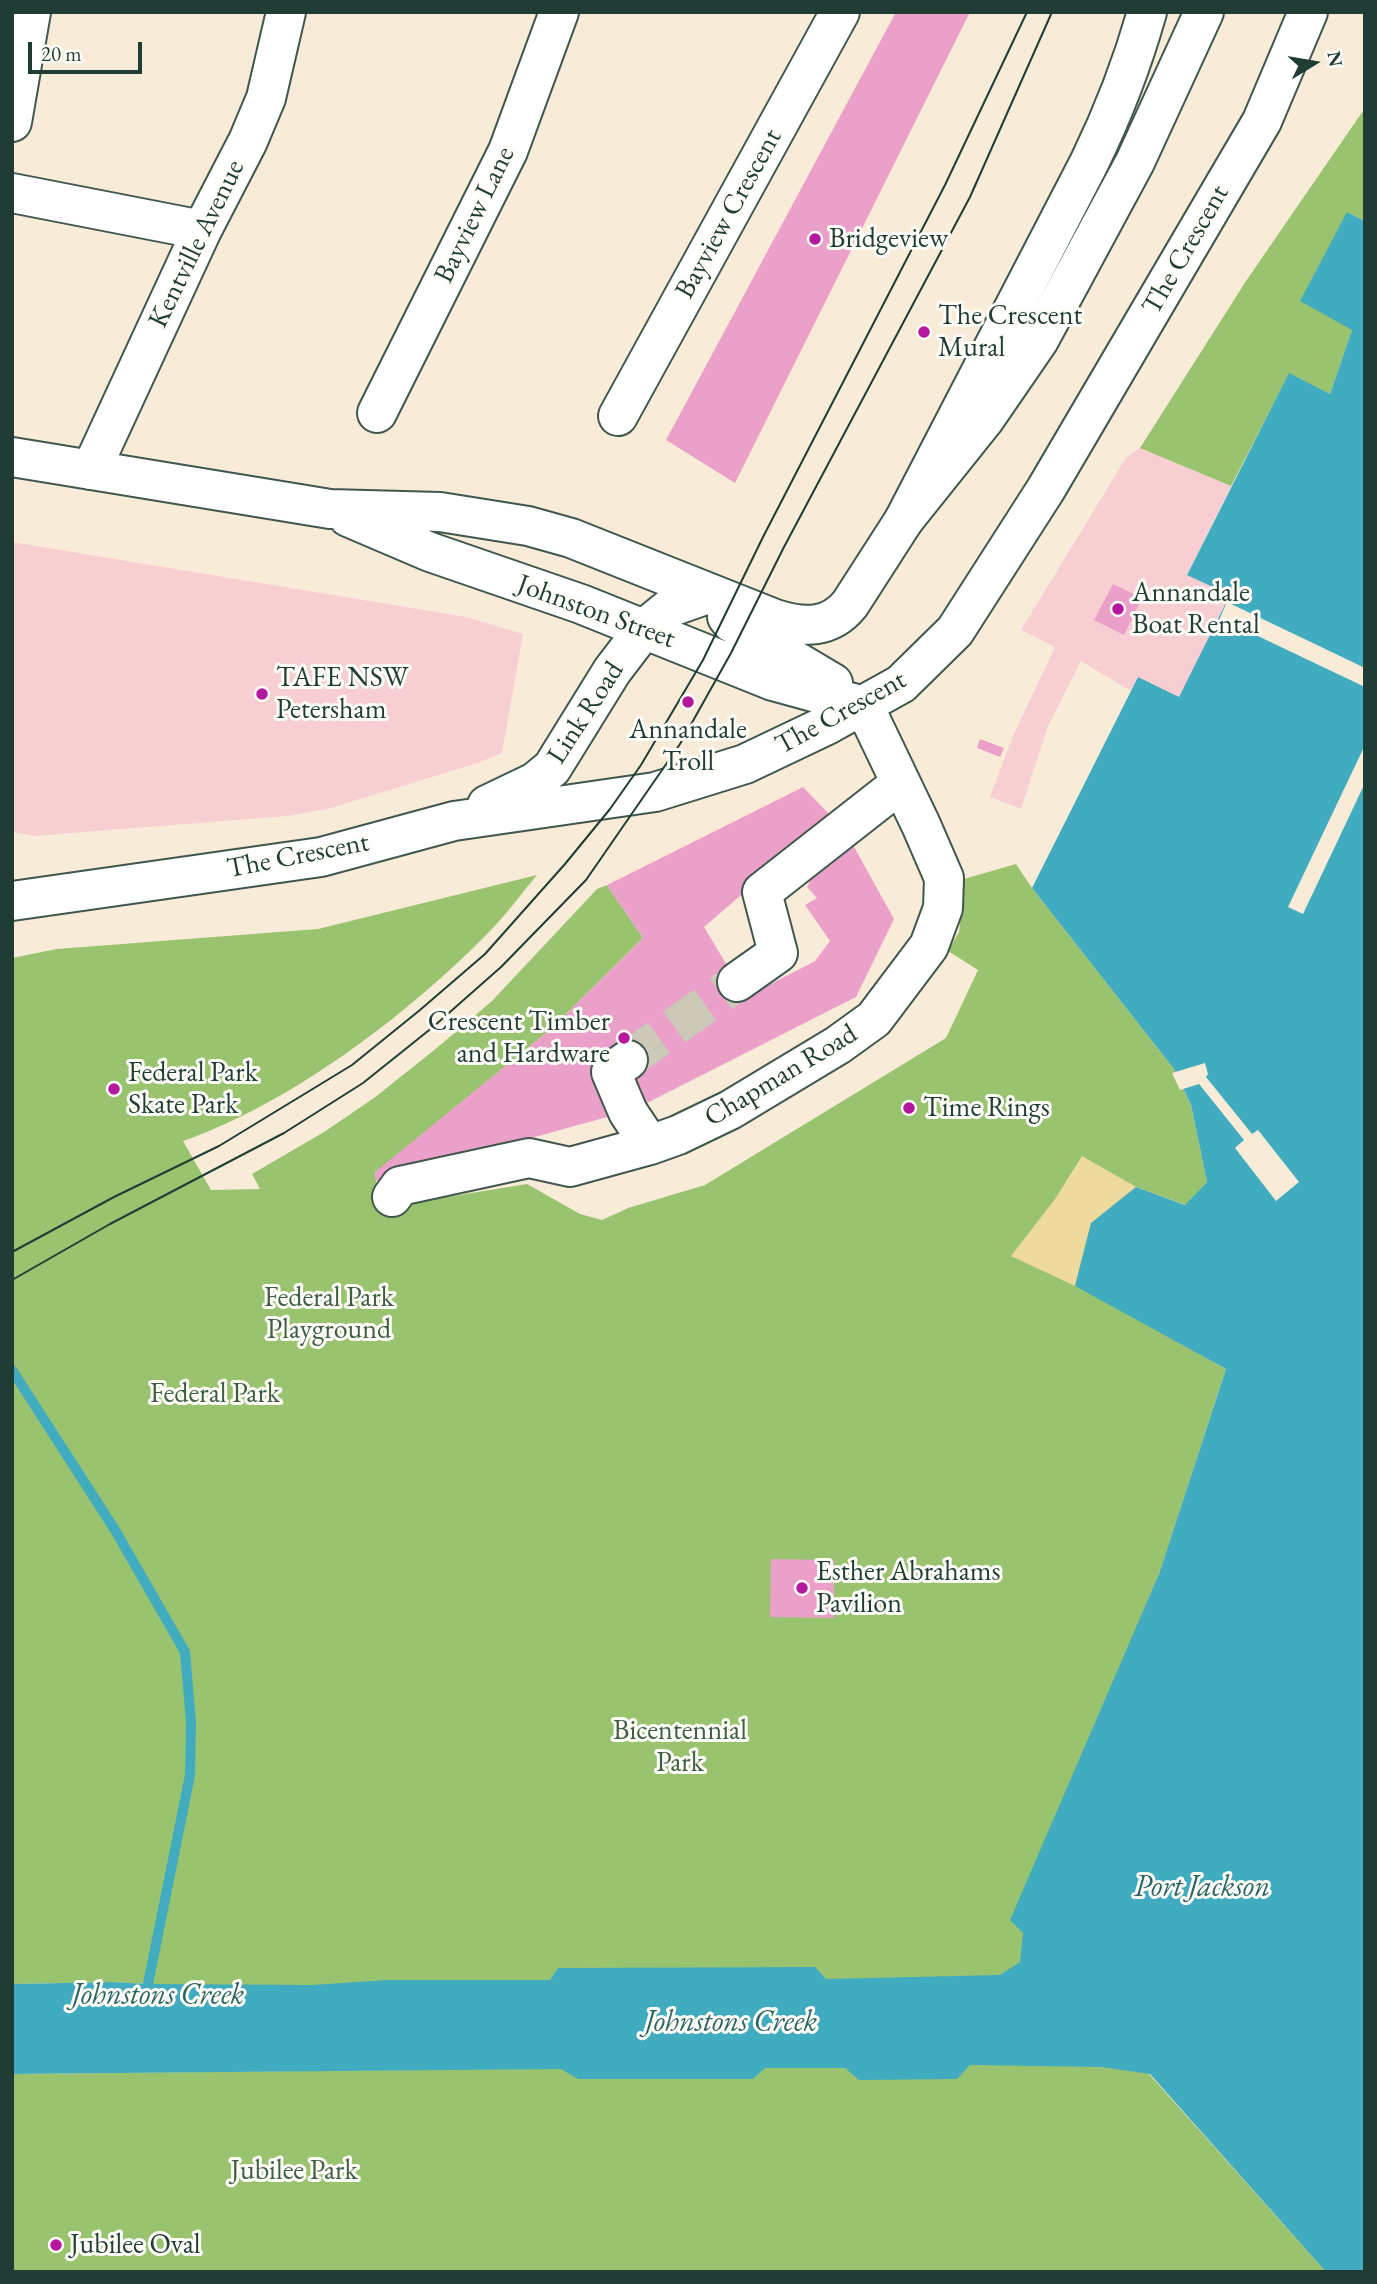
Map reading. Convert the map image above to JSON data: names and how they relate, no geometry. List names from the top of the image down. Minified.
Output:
{"streets":{"main road":["Bayview Crescent","Bayview Lane","Kentville Avenue","The Crescent","Johnston Street","Link Road","Chapman Road"]},"crossings":[["Kentville Avenue","Johnston Street"],["The Crescent","Johnston Street"],["The Crescent","Link Road"],["The Crescent","Chapman Road"],["Johnston Street","Link Road"],["Johnston Street","Chapman Road"]],"water":["Port Jackson","Johnstons Creek"],"parks":["Federal Park Playground","Federal Park","Bicentennial Park","Jubilee Park"],"places":["Bridgeview","The Crescent Mural","Annandale Boat Rental","TAFE NSW Petersham","Annandale Troll","Crescent Timber and Hardware","Federal Park Skate Park","Time Rings","Esther Abrahams Pavilion","Jubilee Oval"],"scale_bar":"20 m","north":"right"}
